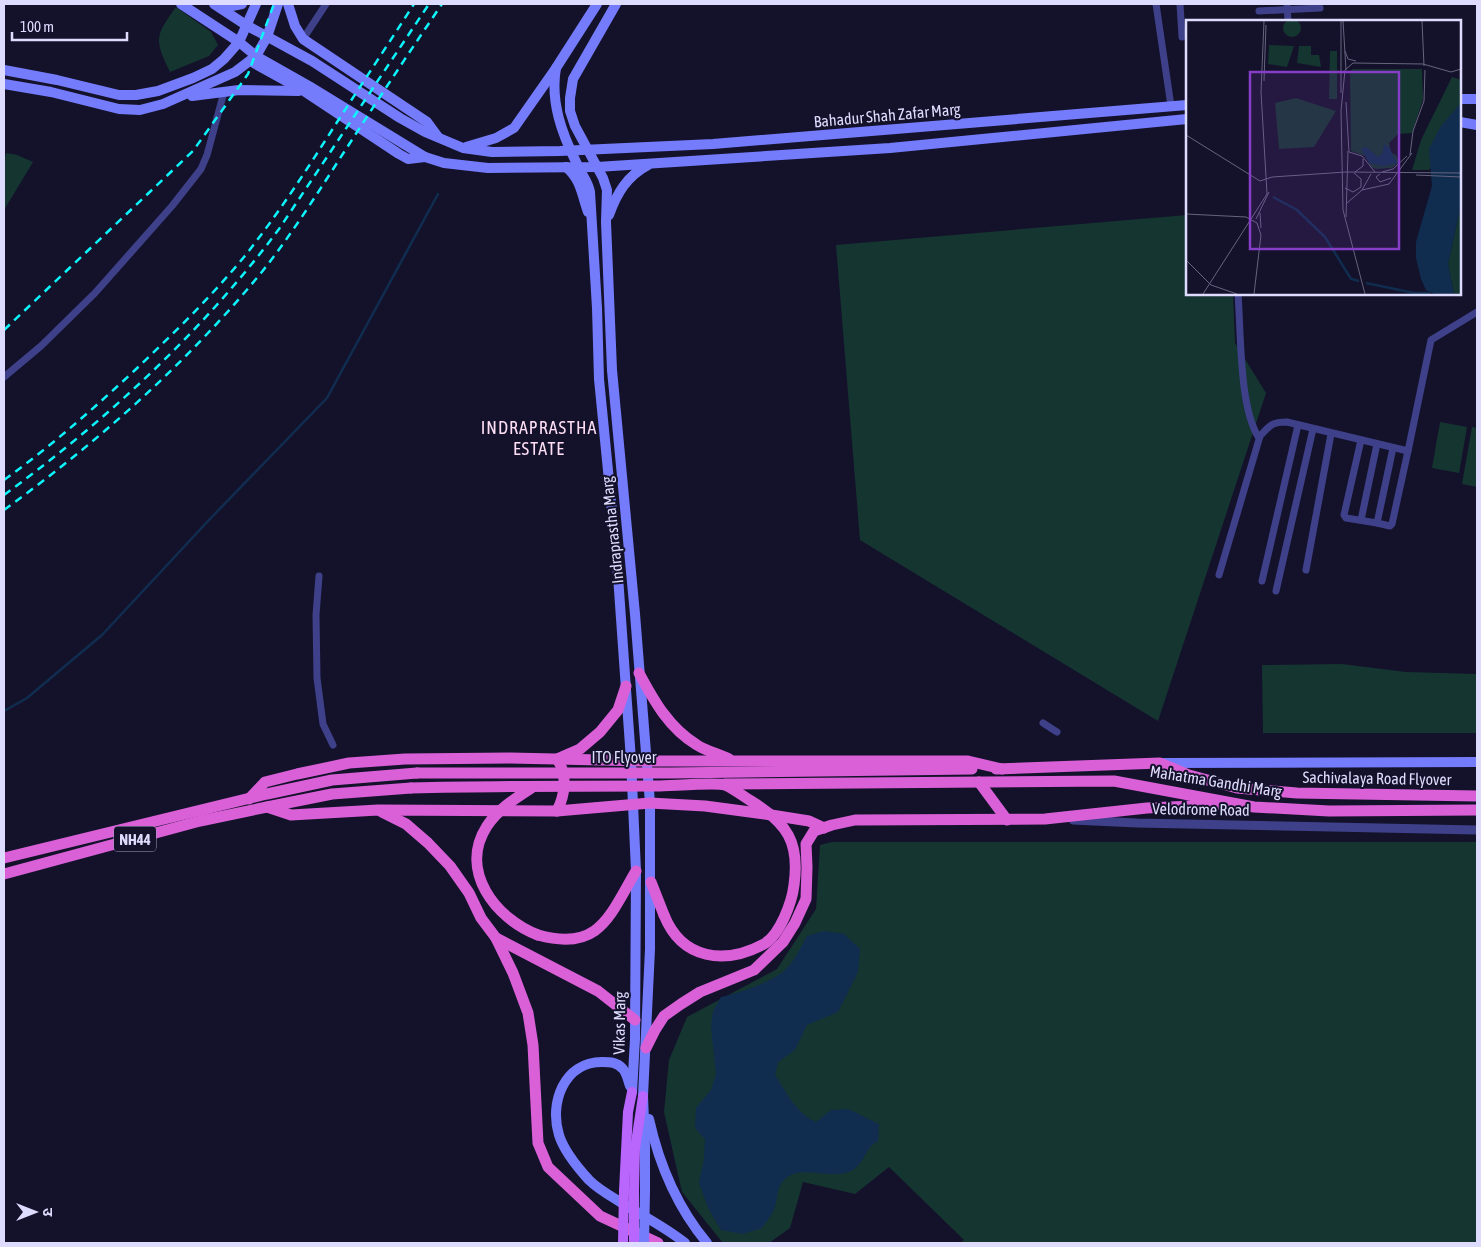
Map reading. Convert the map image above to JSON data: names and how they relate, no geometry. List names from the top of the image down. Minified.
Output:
{"streets":{"highway":["ITO Flyover","Sachivalaya Road Flyover","Mahatma Gandhi Marg","NH44"],"main road":["Bahadur Shah Zafar Marg","Indraprastha Marg","Vikas Marg"],"street":["Velodrome Road"]},"crossings":[["Bahadur Shah Zafar Marg","Indraprastha Marg"],["Indraprastha Marg","Vikas Marg"],["ITO Flyover","Mahatma Gandhi Marg"],["ITO Flyover","NH44"],["Sachivalaya Road Flyover","Mahatma Gandhi Marg"]],"districts":["INDRAPRASTHA ESTATE"],"scale_bar":"100 m","north":"right"}
